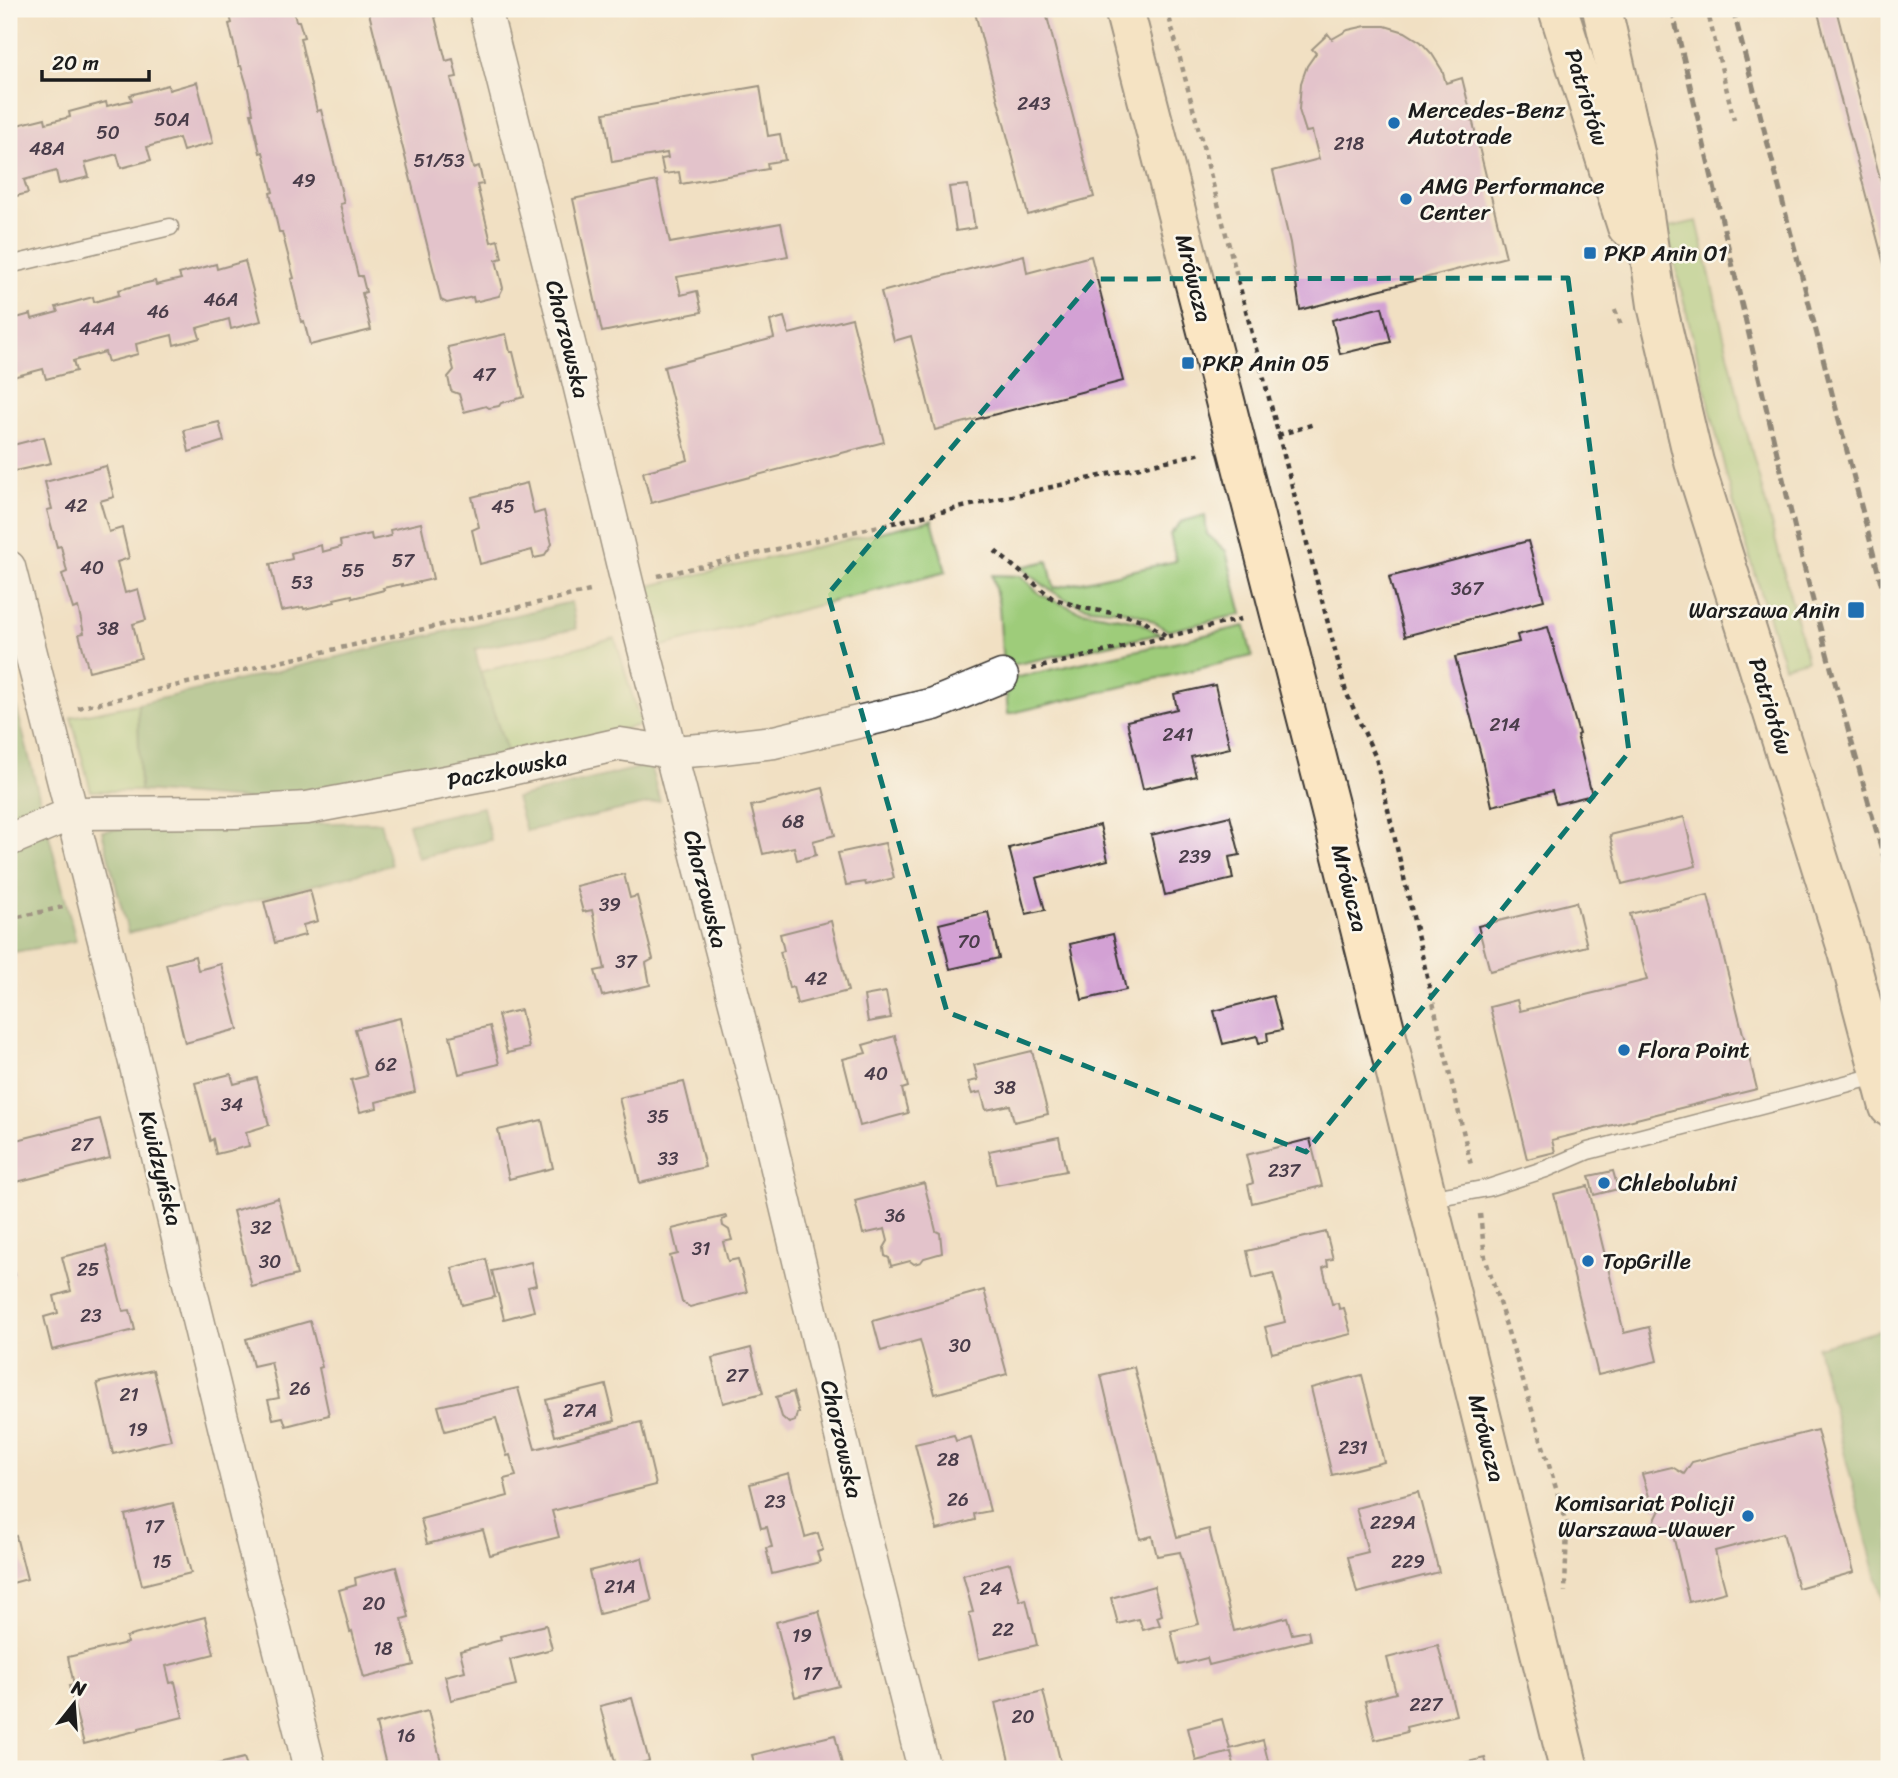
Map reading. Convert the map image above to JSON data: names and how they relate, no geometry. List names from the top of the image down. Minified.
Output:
{"streets":{"street":["Patriotów","Mrówcza","Chorzowska","Paczkowska","Kwidzyńska"]},"crossings":[["Chorzowska","Paczkowska"],["Paczkowska","Kwidzyńska"]],"places":{"other":["Mercedes-Benz Autotrade","AMG Performance Center","Flora Point","Chlebolubni","TopGrille","Komisariat Policji Warszawa-Wawer"],"transit":["PKP Anin 01","PKP Anin 05","Warszawa Anin"]},"house_numbers":["243","50A","50","218","48A","51/53","49","46A","46","44A","47","42","45","57","40","55","53","367","38","214","241","68","239","39","70","37","42","62","40","38","34","35","27","33","237","36","32","31","30","25","23","30","27","26","21","27A","19","231","28","26","23","229A","17","15","229","21A","24","20","22","19","18","17","227","20","16"],"scale_bar":"20 m","north":"top"}
